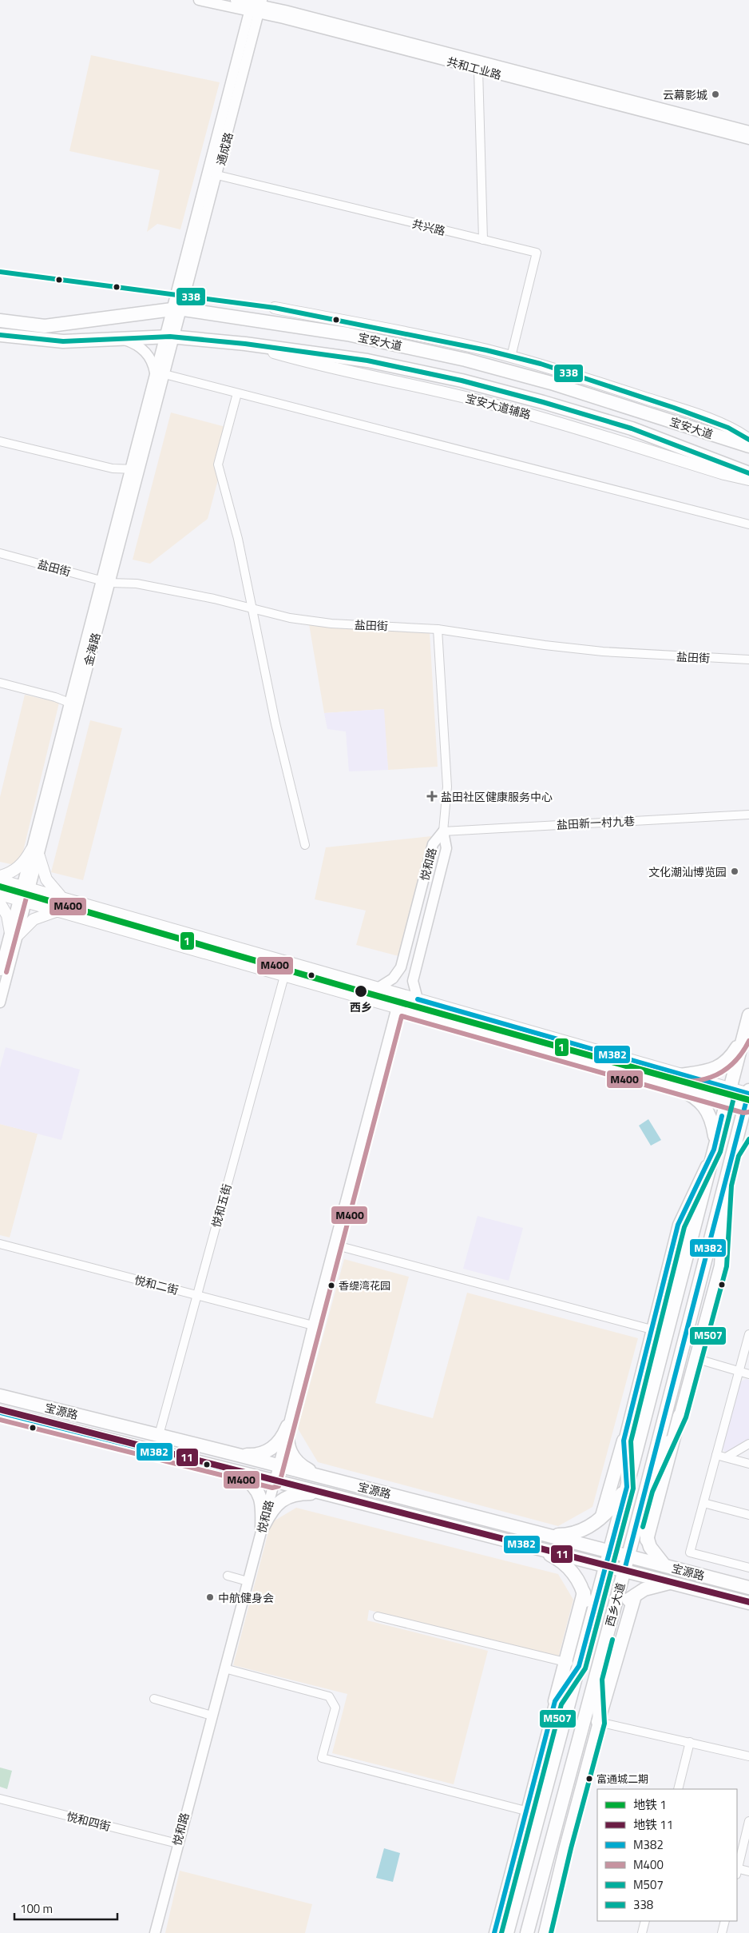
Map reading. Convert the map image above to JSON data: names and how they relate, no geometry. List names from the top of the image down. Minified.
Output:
{"streets":{"main road":["宝安大道","宝安大道辅路","宝源路","西乡大道"],"street":["共和工业路","通成路","共兴路","盐田街","金海路","盐田新一村九巷","悦和路","悦和五街","悦和二街","悦和四街"]},"crossings":[["共和工业路","通成路"],["通成路","共兴路"],["通成路","宝安大道"],["通成路","金海路"],["宝安大道","宝安大道辅路"],["宝安大道","金海路"],["盐田街","金海路"],["盐田新一村九巷","悦和路"],["悦和路","悦和二街"],["悦和路","宝源路"],["悦和路","悦和四街"],["悦和五街","悦和二街"],["悦和五街","宝源路"],["宝源路","西乡大道"]],"places":{"other":["云幕影城","文化潮汕博览园","西乡","香缇湾花园","中航健身会","富通城二期"],"health":["盐田社区健康服务中心"]},"lines":["transit line 338","metro line 1","transit line M400","transit line M382","transit line M507","metro line 11"],"legend":["地铁 1","地铁 11","M382","M400","M507","338"],"scale_bar":"100 m"}
